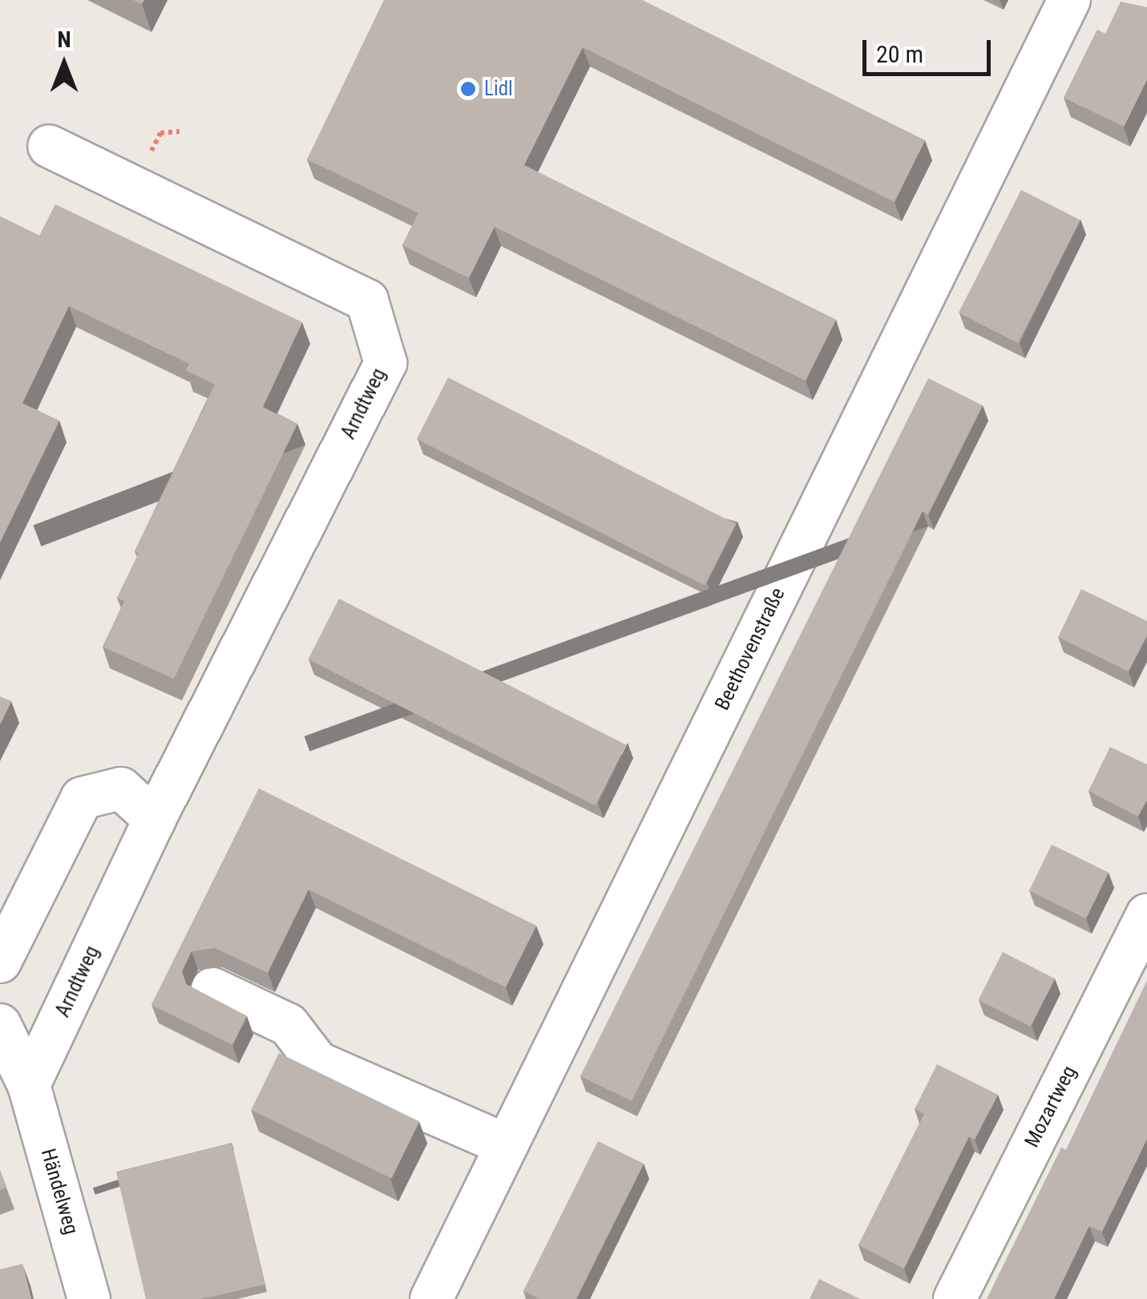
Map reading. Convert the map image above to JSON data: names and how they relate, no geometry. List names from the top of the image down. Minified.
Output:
{"streets":{"street":["Arndtweg","Beethovenstraße","Mozartweg","Händelweg"]},"crossings":[["Arndtweg","Händelweg"]],"places":["Lidl"],"scale_bar":"20 m","north":"top"}
